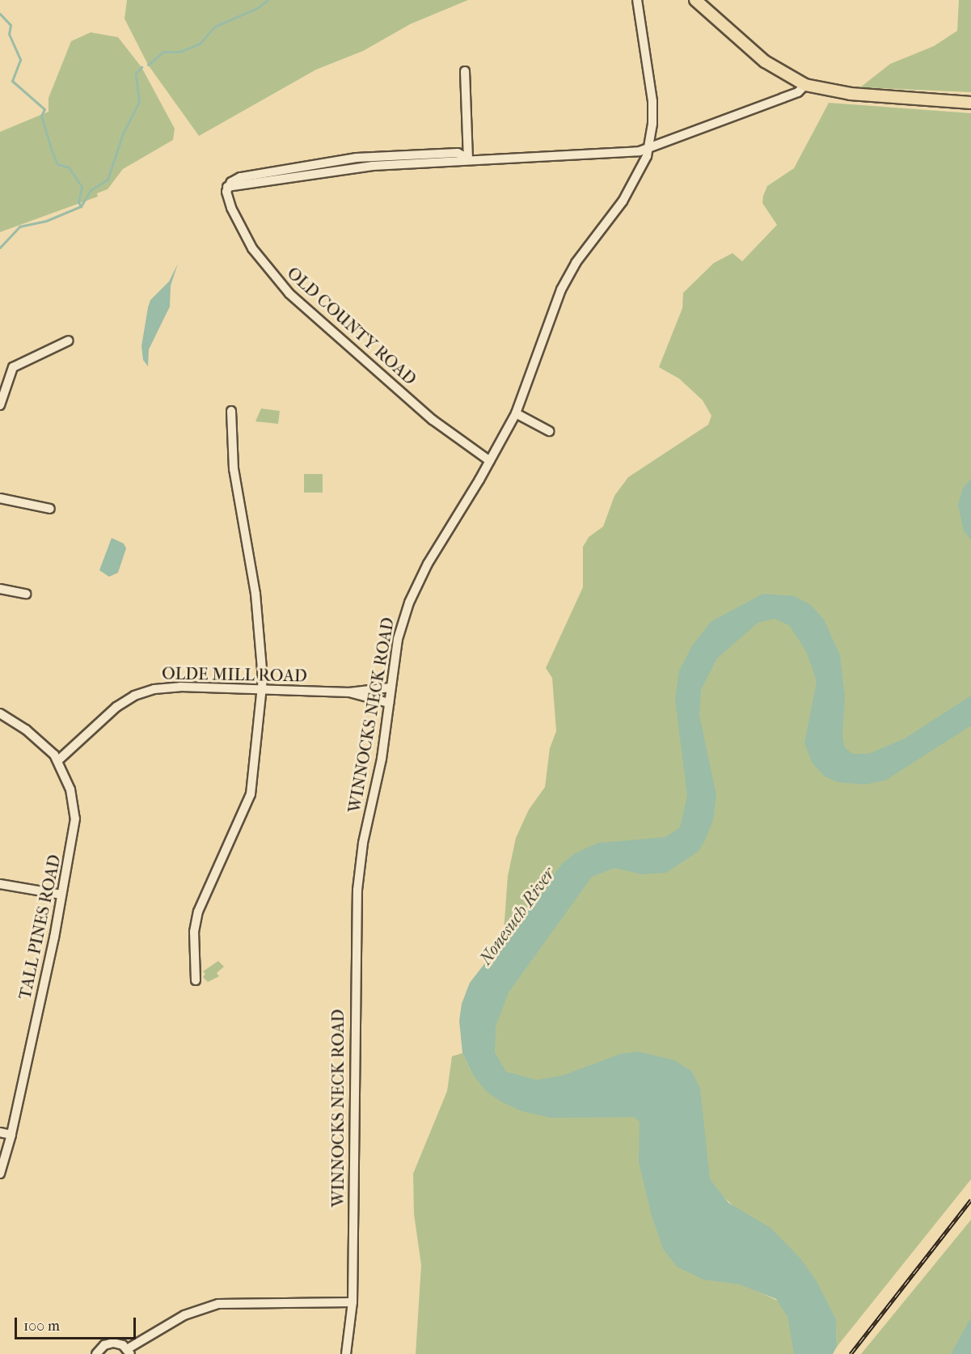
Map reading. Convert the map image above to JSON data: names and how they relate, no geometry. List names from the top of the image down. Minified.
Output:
{"streets":{"street":["OLD COUNTY ROAD","OLDE MILL ROAD","WINNOCKS NECK ROAD","TALL PINES ROAD"]},"crossings":[["OLD COUNTY ROAD","WINNOCKS NECK ROAD"],["OLDE MILL ROAD","WINNOCKS NECK ROAD"],["OLDE MILL ROAD","TALL PINES ROAD"]],"water":["Nonesuch River"],"scale_bar":"100 m"}
